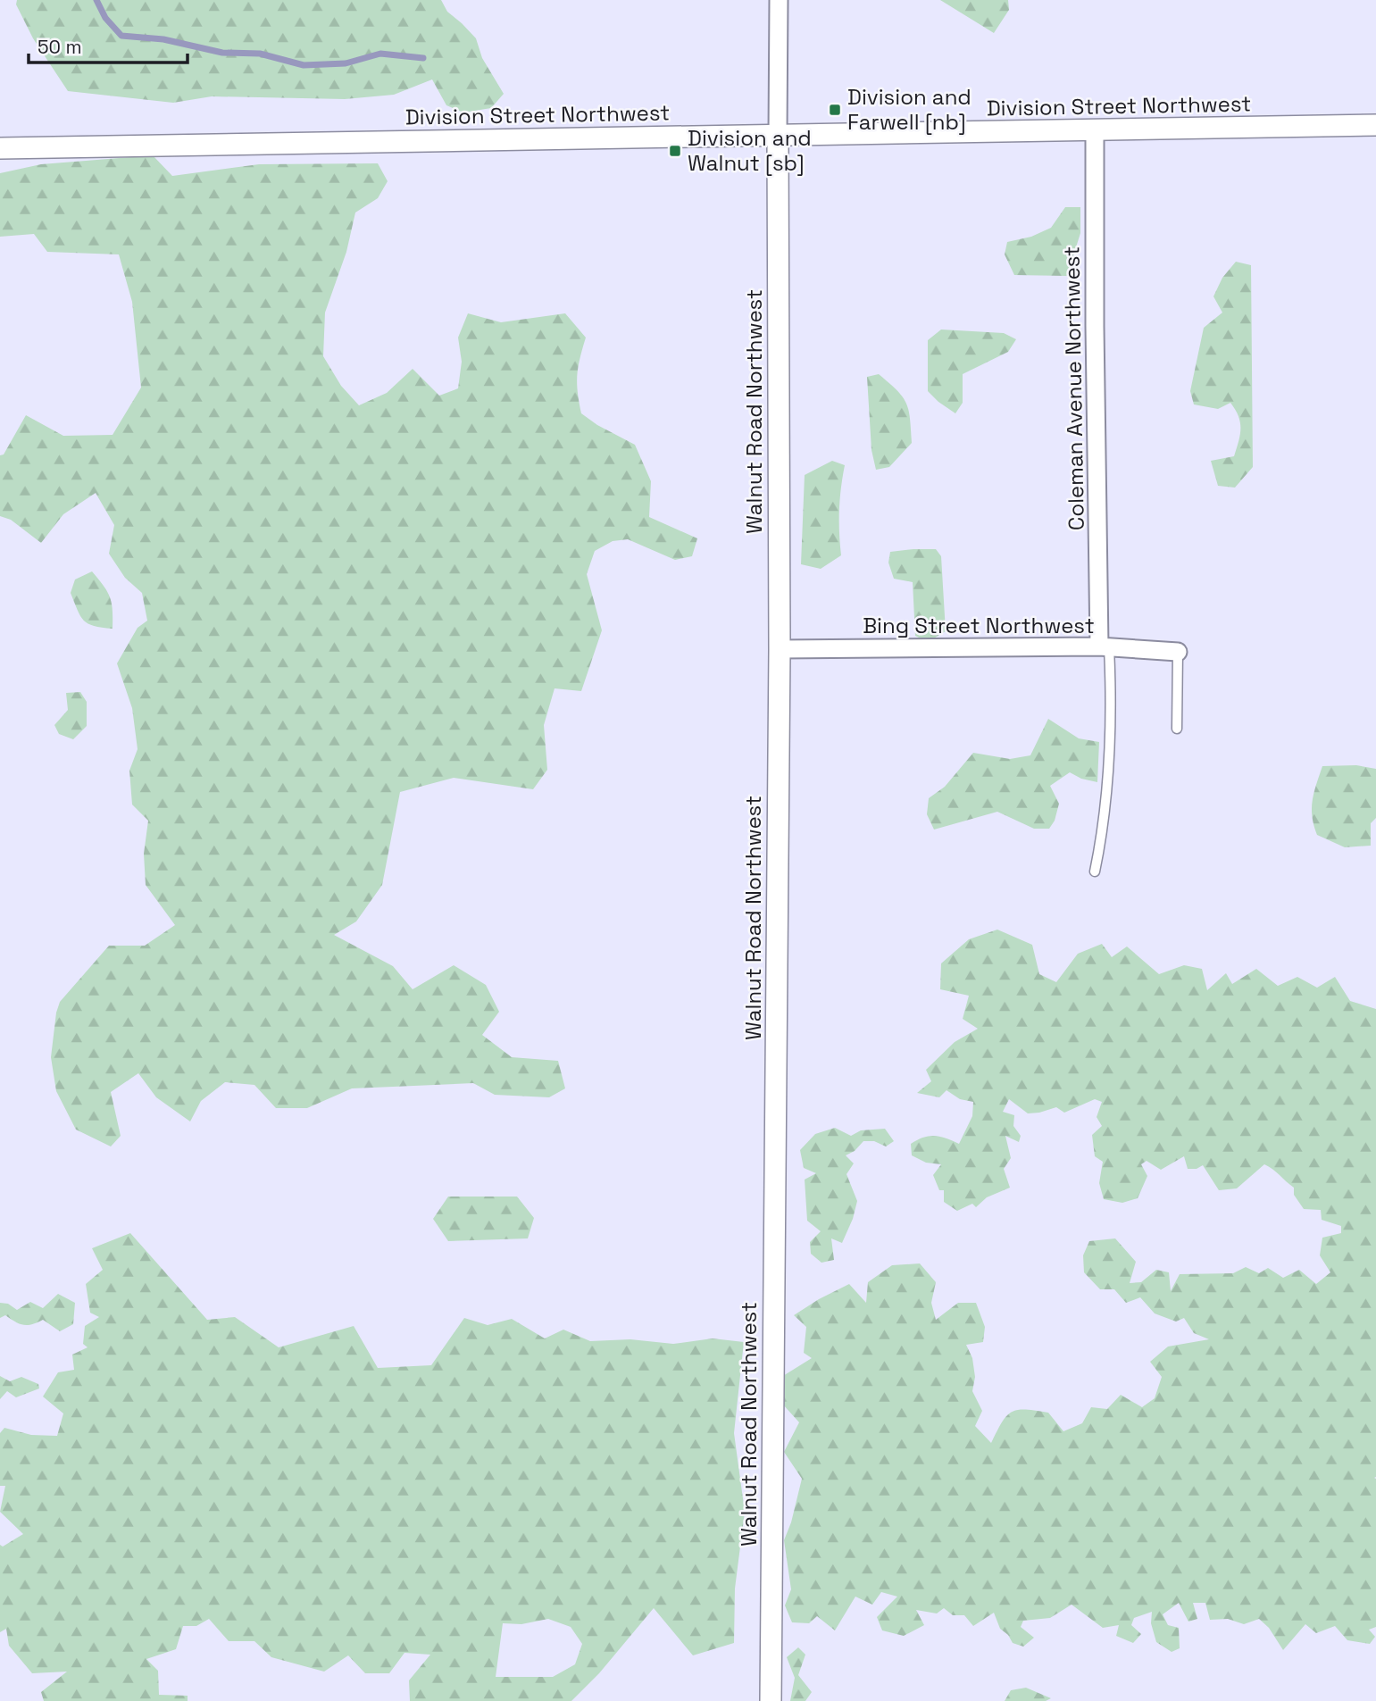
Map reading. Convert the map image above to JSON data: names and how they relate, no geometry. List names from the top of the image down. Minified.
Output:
{"streets":{"street":["Division Street Northwest","Coleman Avenue Northwest","Walnut Road Northwest","Bing Street Northwest"]},"crossings":[["Division Street Northwest","Coleman Avenue Northwest"],["Division Street Northwest","Walnut Road Northwest"],["Coleman Avenue Northwest","Bing Street Northwest"],["Walnut Road Northwest","Bing Street Northwest"]],"places":{"transit":["Division and Farwell [nb]","Division and Walnut [sb]"]},"scale_bar":"50 m"}
